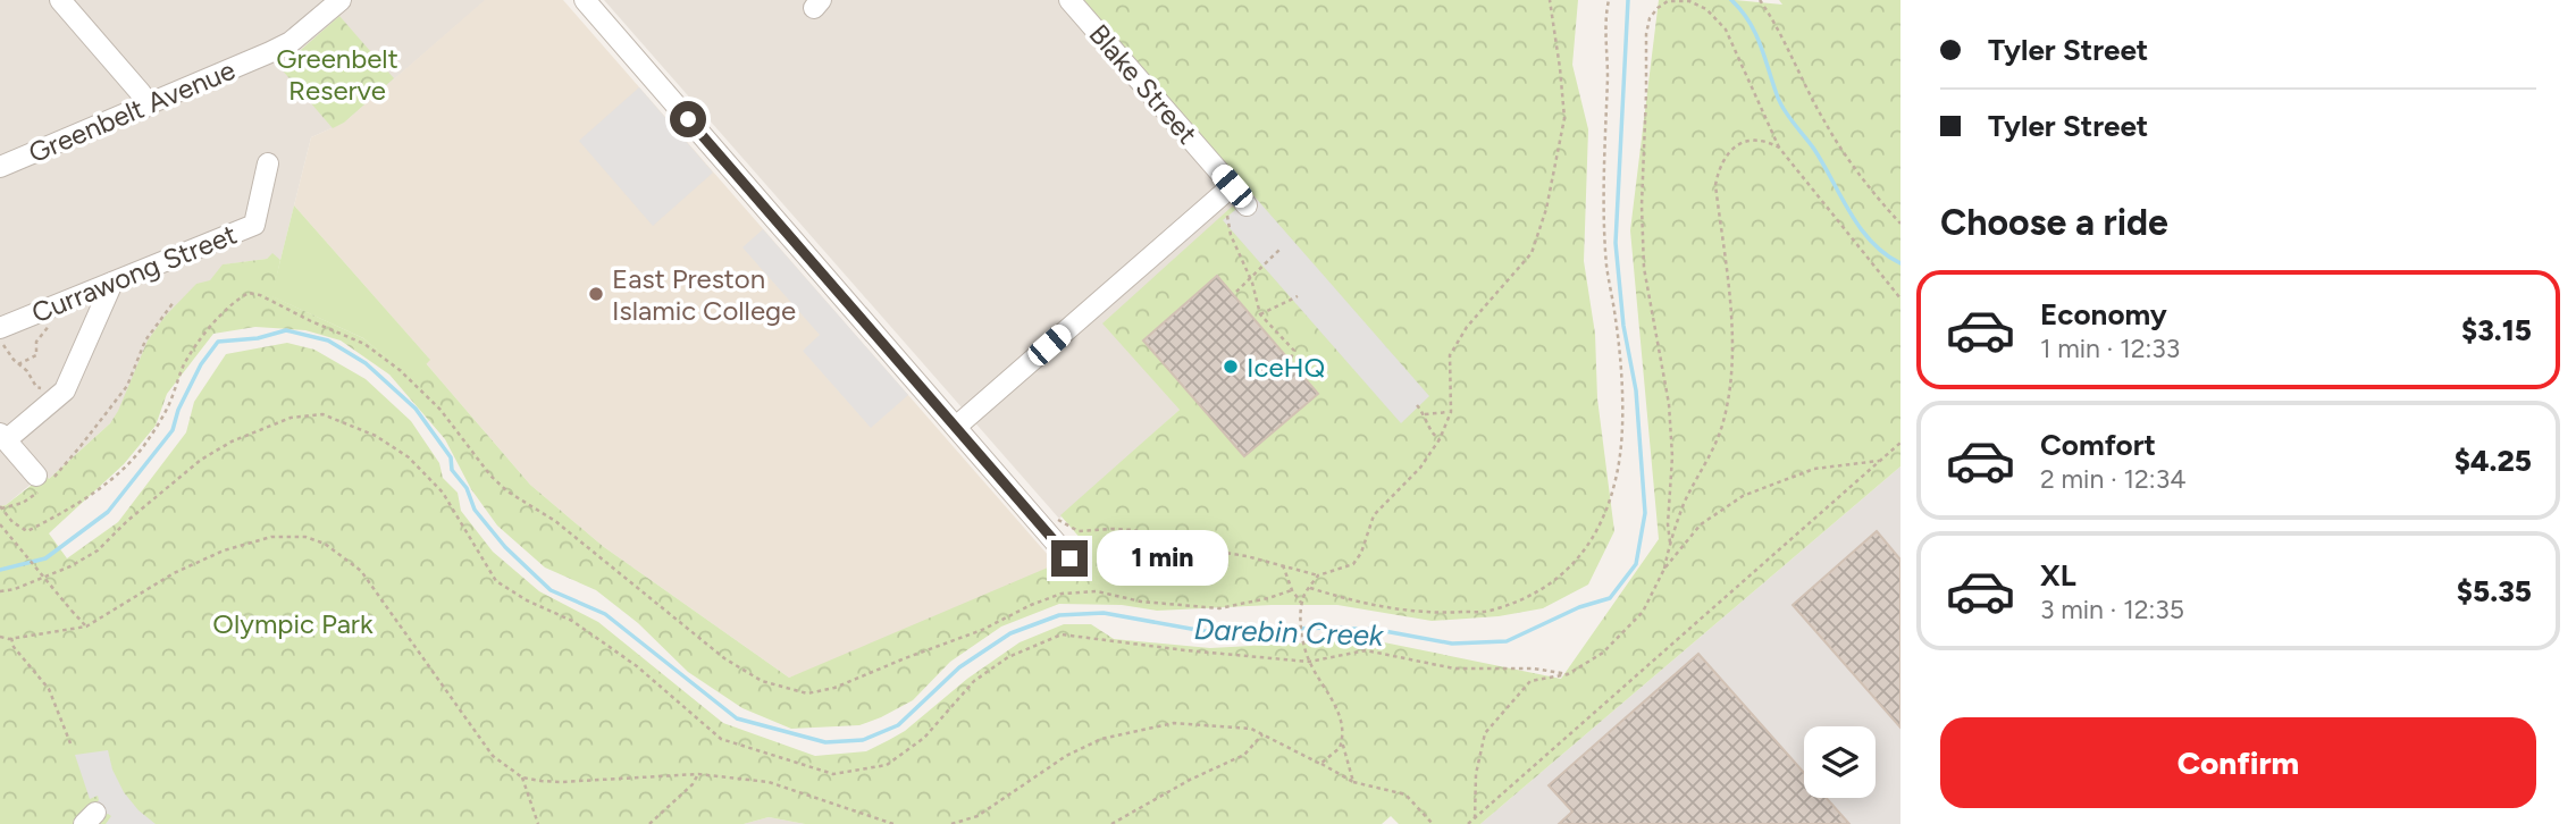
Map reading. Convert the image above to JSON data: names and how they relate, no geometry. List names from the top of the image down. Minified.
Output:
{"streets":{"street":["Blake Street","Greenbelt Avenue","Currawong Street"]},"water":["Darebin Creek"],"parks":["Greenbelt Reserve","Olympic Park"],"places":["East Preston Islamic College","IceHQ"],"page":{"banner":["Tyler Street","Tyler Street"],"heading":"Choose a ride","list":[{"name":"Economy","note":"1 min · 12:33","value":"$3.15"},{"name":"Comfort","note":"2 min · 12:34","value":"$4.25"},{"name":"XL","note":"3 min · 12:35","value":"$5.35"}],"bubble":"1 min","buttons":"Confirm"}}
